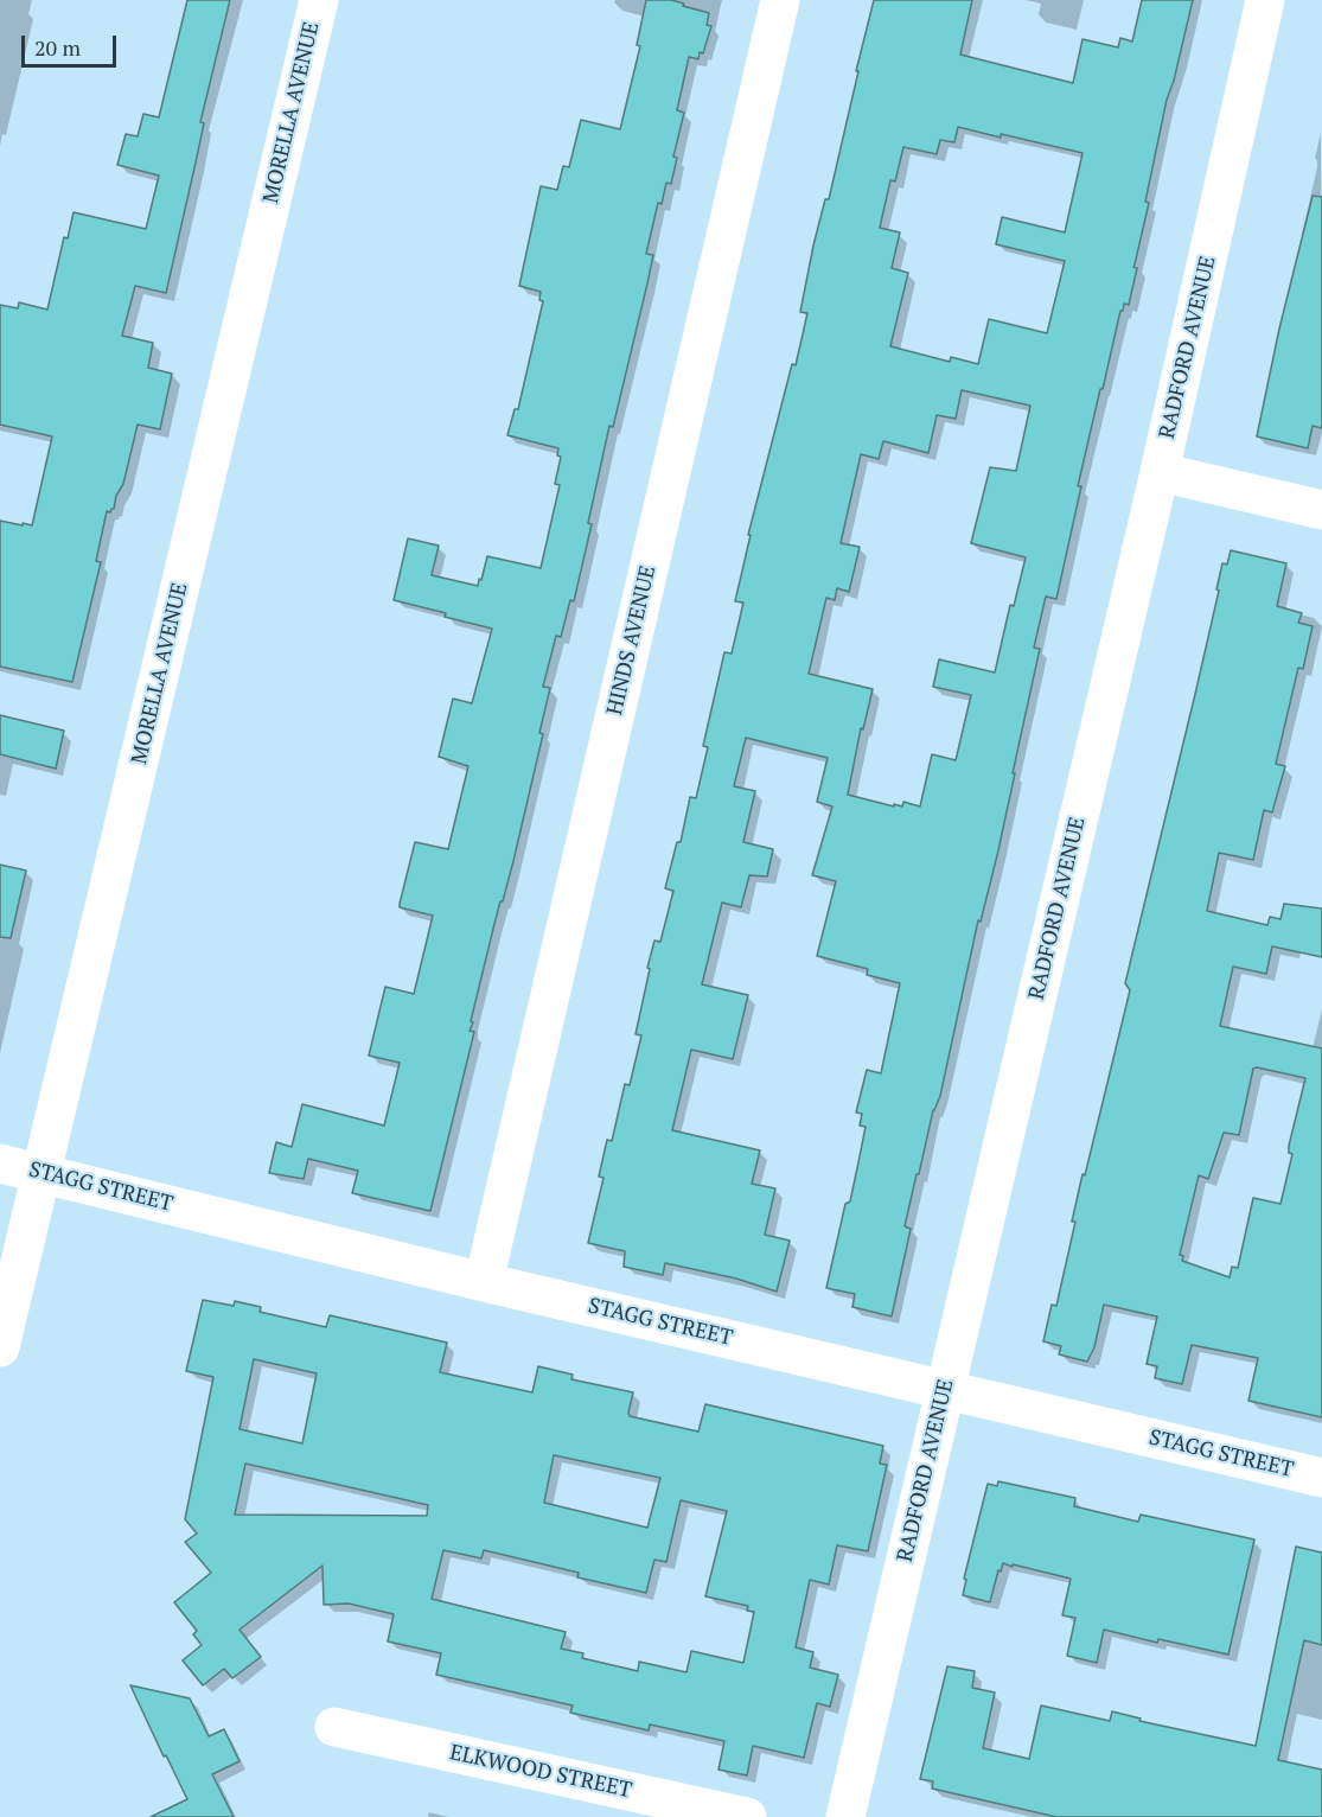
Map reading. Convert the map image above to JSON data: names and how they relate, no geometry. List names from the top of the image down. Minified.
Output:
{"streets":{"street":["MORELLA AVENUE","RADFORD AVENUE","HINDS AVENUE","STAGG STREET","ELKWOOD STREET"]},"crossings":[["MORELLA AVENUE","STAGG STREET"],["RADFORD AVENUE","STAGG STREET"],["HINDS AVENUE","STAGG STREET"]],"scale_bar":"20 m"}
